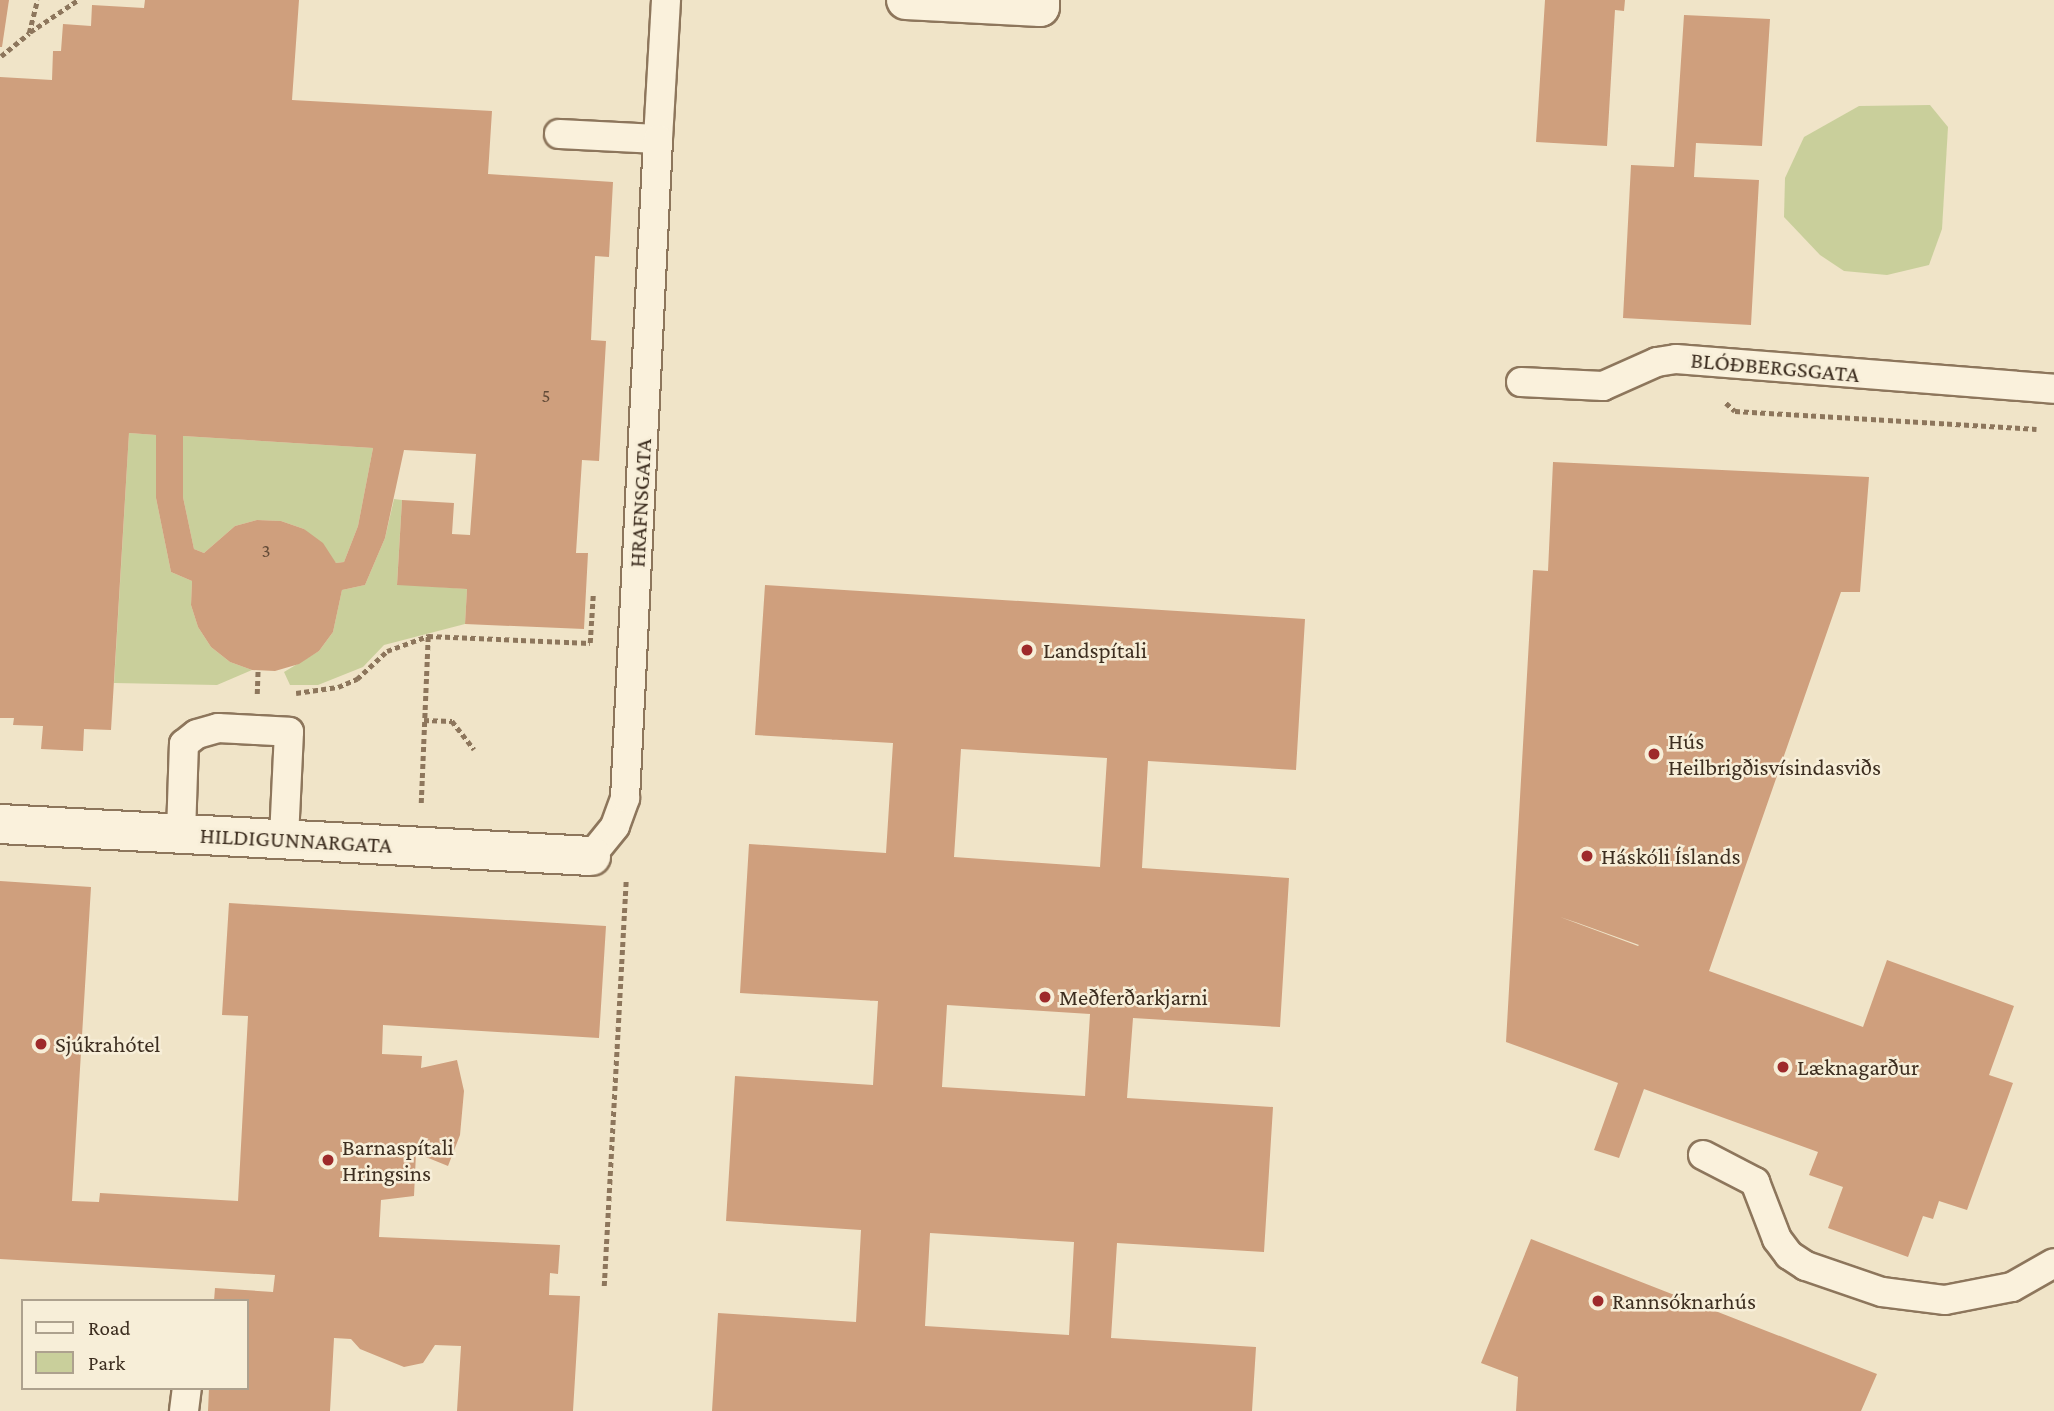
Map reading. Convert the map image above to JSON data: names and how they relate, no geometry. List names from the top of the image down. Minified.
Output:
{"streets":{"street":["HILDIGUNNARGATA"],"lane":["BLÓÐBERGSGATA","HRAFNSGATA"]},"crossings":[["HRAFNSGATA","HILDIGUNNARGATA"]],"places":["Landspítali","Hús Heilbrigðisvísindasviðs","Háskóli Íslands","Meðferðarkjarni","Sjúkrahótel","Læknagarður","Barnaspítali Hringsins","Rannsóknarhús"],"house_numbers":["5","3"],"legend":["Road","Park"]}
